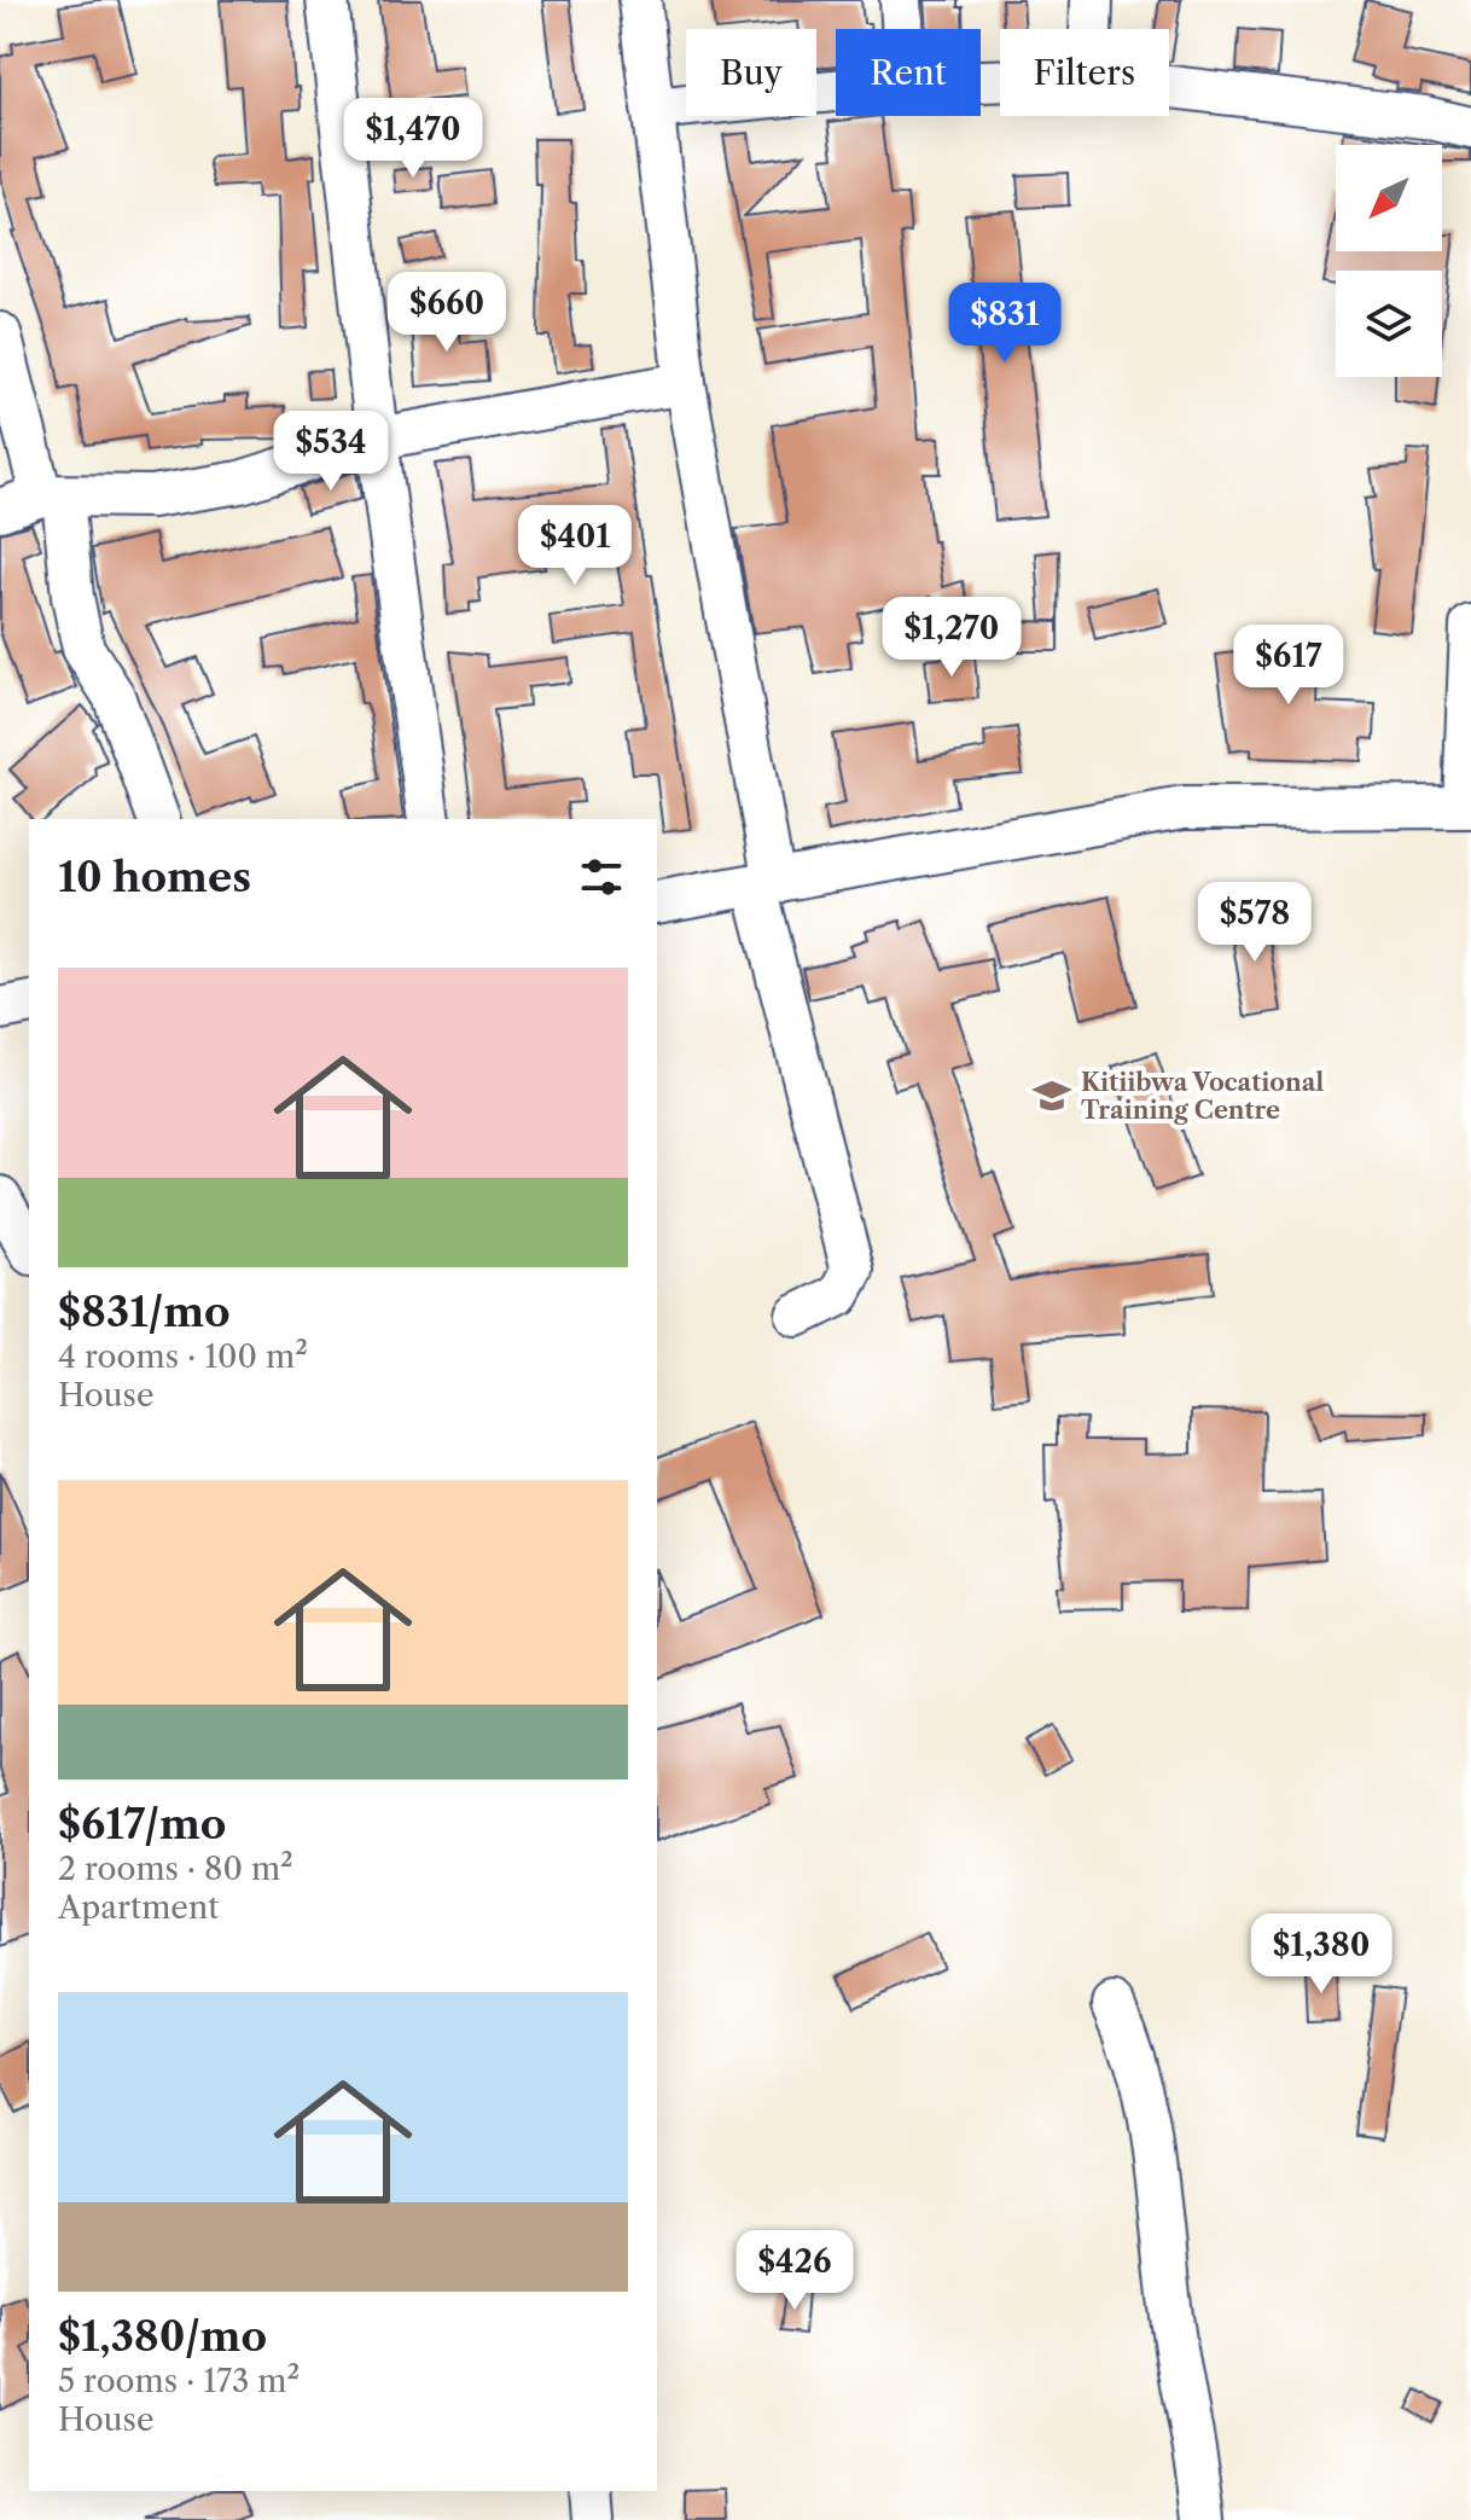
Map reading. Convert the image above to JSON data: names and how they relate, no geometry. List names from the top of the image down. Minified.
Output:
{"places":{"school or university":["Kitiibwa Vocational Training Centre"]},"north":"bottom left","page":{"chip":["Buy","Rent","Filters"],"price":["$1,470","$660","$831","$534","$401","$1,270","$617","$578","$1,380","$426"],"heading":"10 homes","list":[{"name":"$831/mo","note":"4 rooms · 100 m² · House"},{"name":"$617/mo","note":"2 rooms · 80 m² · Apartment"},{"name":"$1,380/mo","note":"5 rooms · 173 m² · House"}]}}
